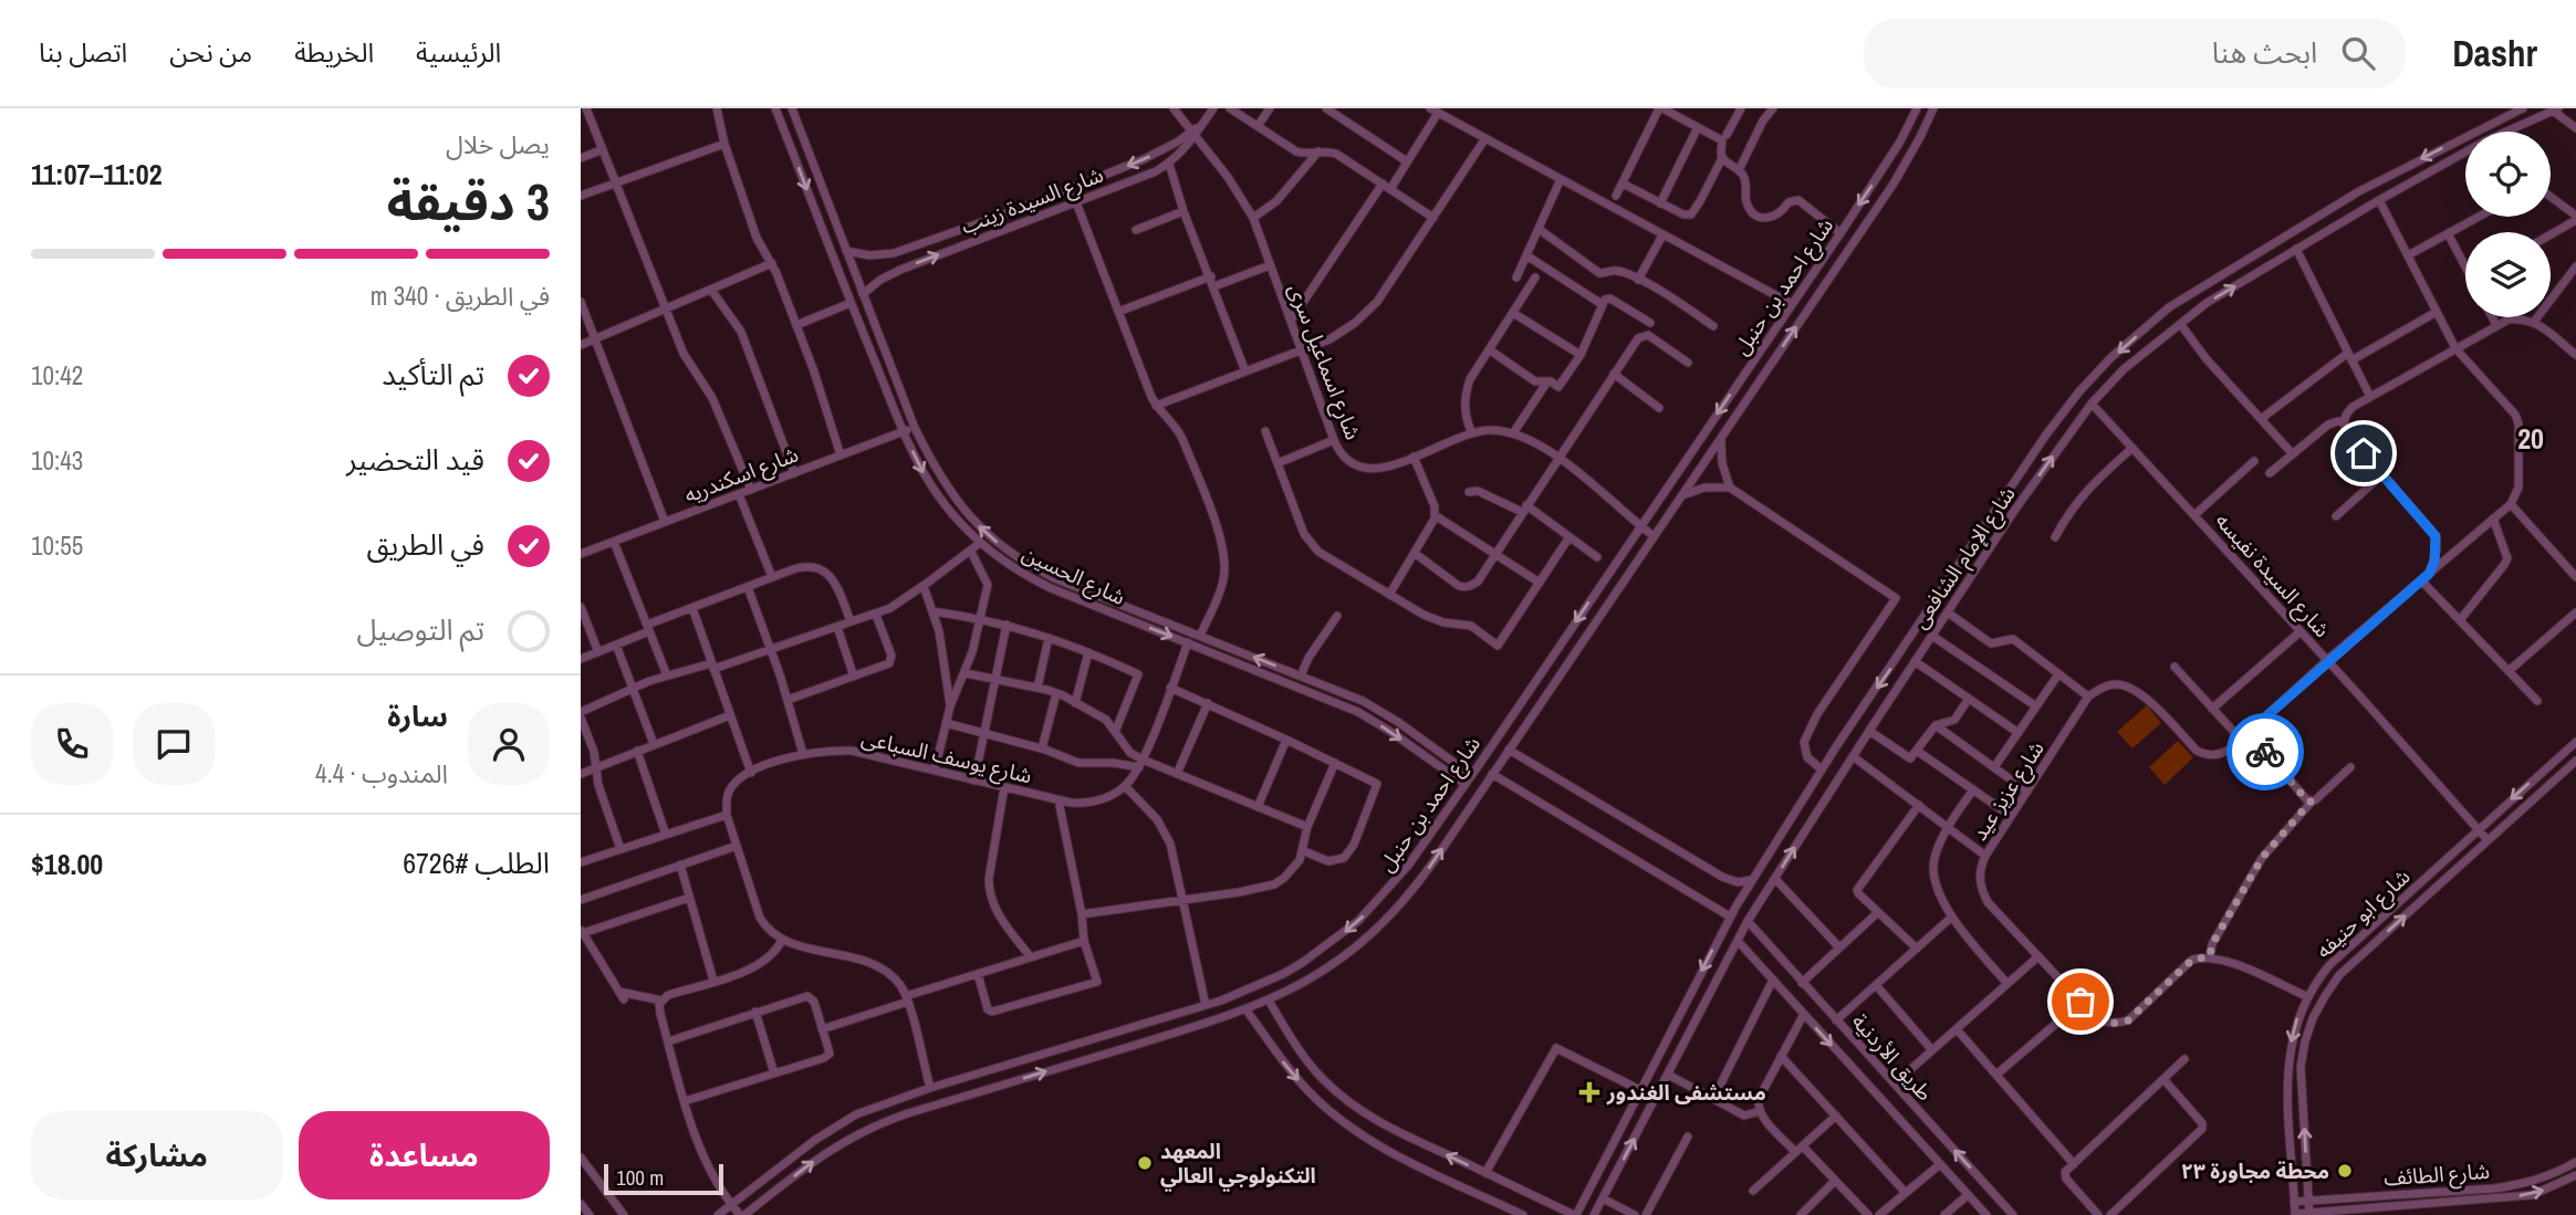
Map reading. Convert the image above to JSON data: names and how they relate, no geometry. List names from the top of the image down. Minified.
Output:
{"streets":{"street":["شارع السيدة زينب","شارع احمد بن حنبل","شارع اسماعيل سرى","شارع اسكندريه","شارع الإمام الشافعى","شارع الحسين","شارع السيدة نفيسه","شارع يوسف السباعى","شارع عزيز عيد","شارع ابو حنيفه","طريق الأردنية","شارع الطائف"]},"crossings":[["شارع السيدة زينب","شارع اسماعيل سرى"],["شارع السيدة زينب","شارع الحسين"],["شارع احمد بن حنبل","شارع اسماعيل سرى"],["شارع احمد بن حنبل","شارع الحسين"],["شارع اسكندريه","شارع الحسين"],["شارع الإمام الشافعى","شارع السيدة نفيسه"],["شارع الإمام الشافعى","طريق الأردنية"],["شارع الحسين","شارع يوسف السباعى"],["شارع السيدة نفيسه","شارع ابو حنيفه"],["شارع ابو حنيفه","شارع الطائف"]],"districts":["20"],"places":{"health":["مستشفى الغندور"],"other":["المعهد التكنولوجي العالي","محطة مجاورة ٢٣"]},"scale_bar":"100 m","page":{"header":"Dashr","search":"ابحث هنا","nav":["الرئيسية","الخريطة","من نحن","اتصل بنا"],"heading":["3 دقيقة","يصل خلال","11:02–11:07"],"panel":["سارة","المندوب · 4.4","الطلب #6726","$18.00"],"bar":"في الطريق · 340 m","list":[["تم التأكيد","10:42"],["قيد التحضير","10:43"],["في الطريق","10:55"],"تم التوصيل"],"buttons":["مساعدة","مشاركة"],"scale":"100 m"}}
